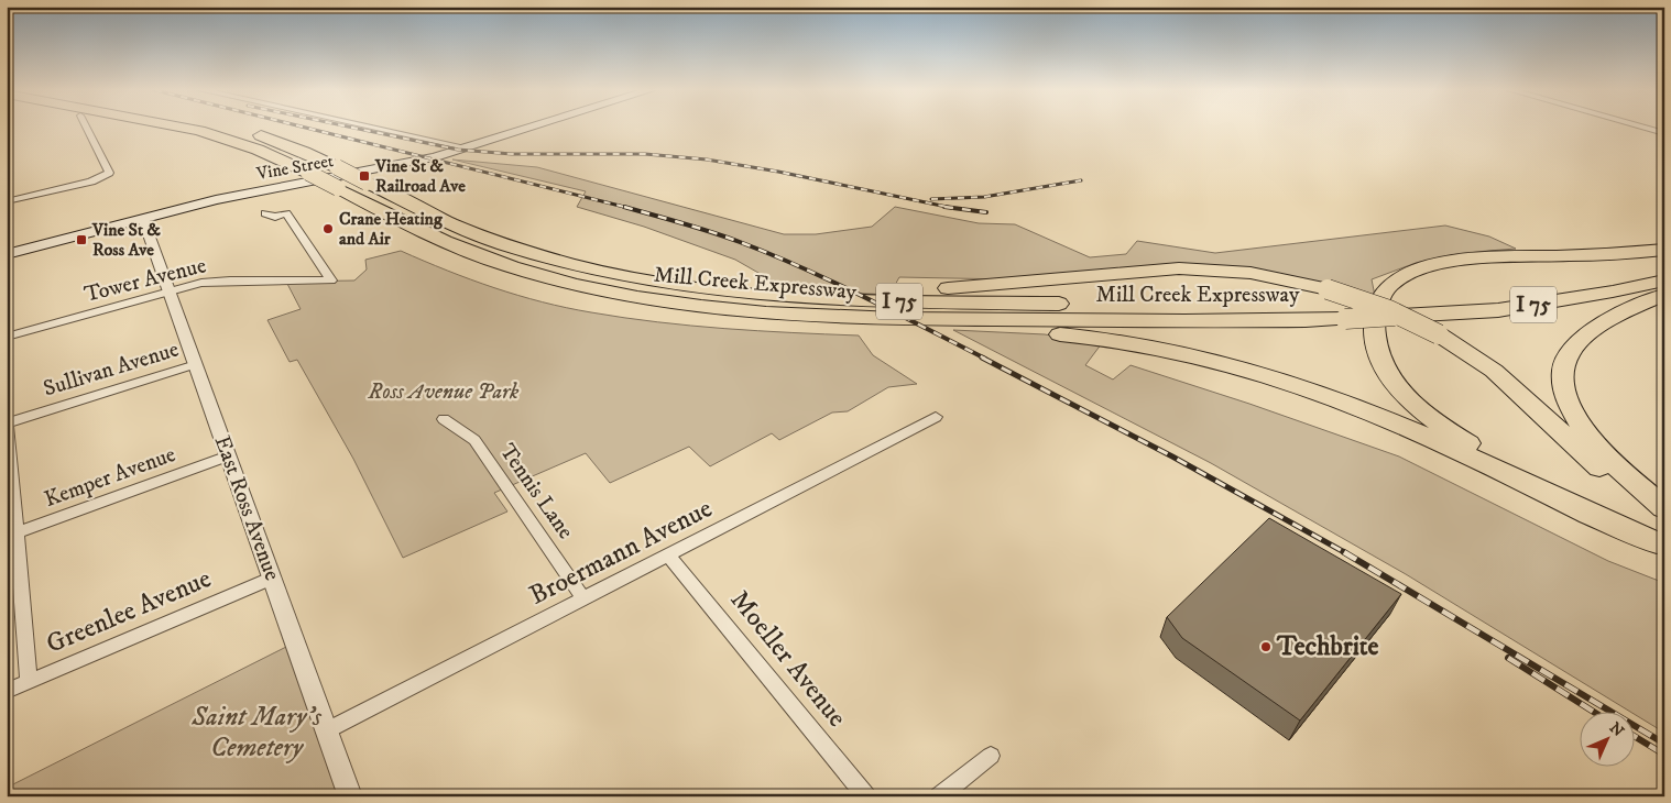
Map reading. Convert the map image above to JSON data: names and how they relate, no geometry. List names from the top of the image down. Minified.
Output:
{"streets":{"highway":["Mill Creek Expressway","I 75"],"main road":["Vine Street"],"street":["Tower Avenue","Sullivan Avenue","Kemper Avenue","Tennis Lane","East Ross Avenue","Broermann Avenue","Greenlee Avenue","Moeller Avenue"]},"crossings":[["Vine Street","East Ross Avenue"],["Tower Avenue","East Ross Avenue"],["Sullivan Avenue","East Ross Avenue"],["Kemper Avenue","East Ross Avenue"],["Tennis Lane","Broermann Avenue"],["East Ross Avenue","Broermann Avenue"],["East Ross Avenue","Greenlee Avenue"],["Broermann Avenue","Moeller Avenue"]],"parks":["Ross Avenue Park","Saint Mary’s Cemetery"],"places":{"transit":["Vine St & Railroad Ave","Vine St & Ross Ave"],"other":["Crane Heating and Air","Techbrite"]},"north":"top right"}
